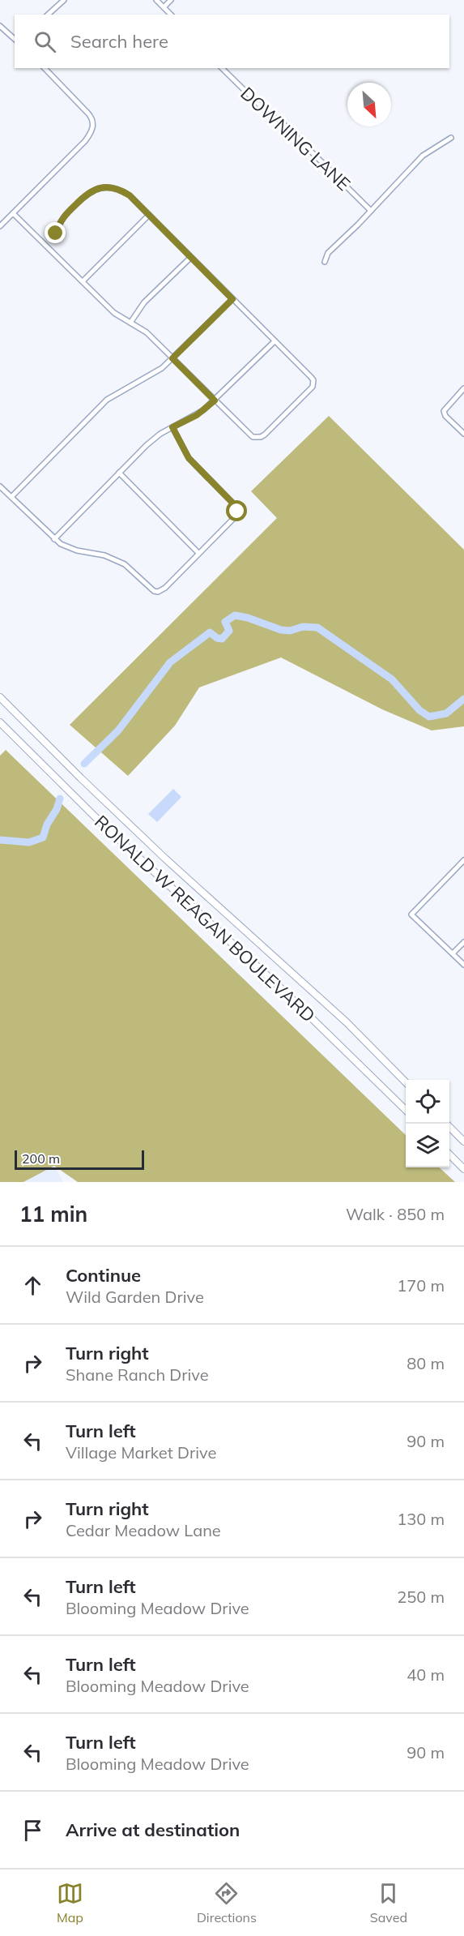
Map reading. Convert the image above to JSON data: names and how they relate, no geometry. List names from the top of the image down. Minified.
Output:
{"streets":{"main road":["RONALD W REAGAN BOULEVARD"],"street":["DOWNING LANE"]},"scale_bar":"200 m","north":"bottom right","page":{"search":"Search here","scale":"200 m","heading":["11 min","Walk · 850 m"],"list":[["Continue","Wild Garden Drive","170 m"],["Turn right","Shane Ranch Drive","80 m"],["Turn left","Village Market Drive","90 m"],["Turn right","Cedar Meadow Lane","130 m"],["Turn left","Blooming Meadow Drive","250 m"],["Turn left","Blooming Meadow Drive","40 m"],["Turn left","Blooming Meadow Drive","90 m"],"Arrive at destination"],"nav":["Map","Directions","Saved"]}}
